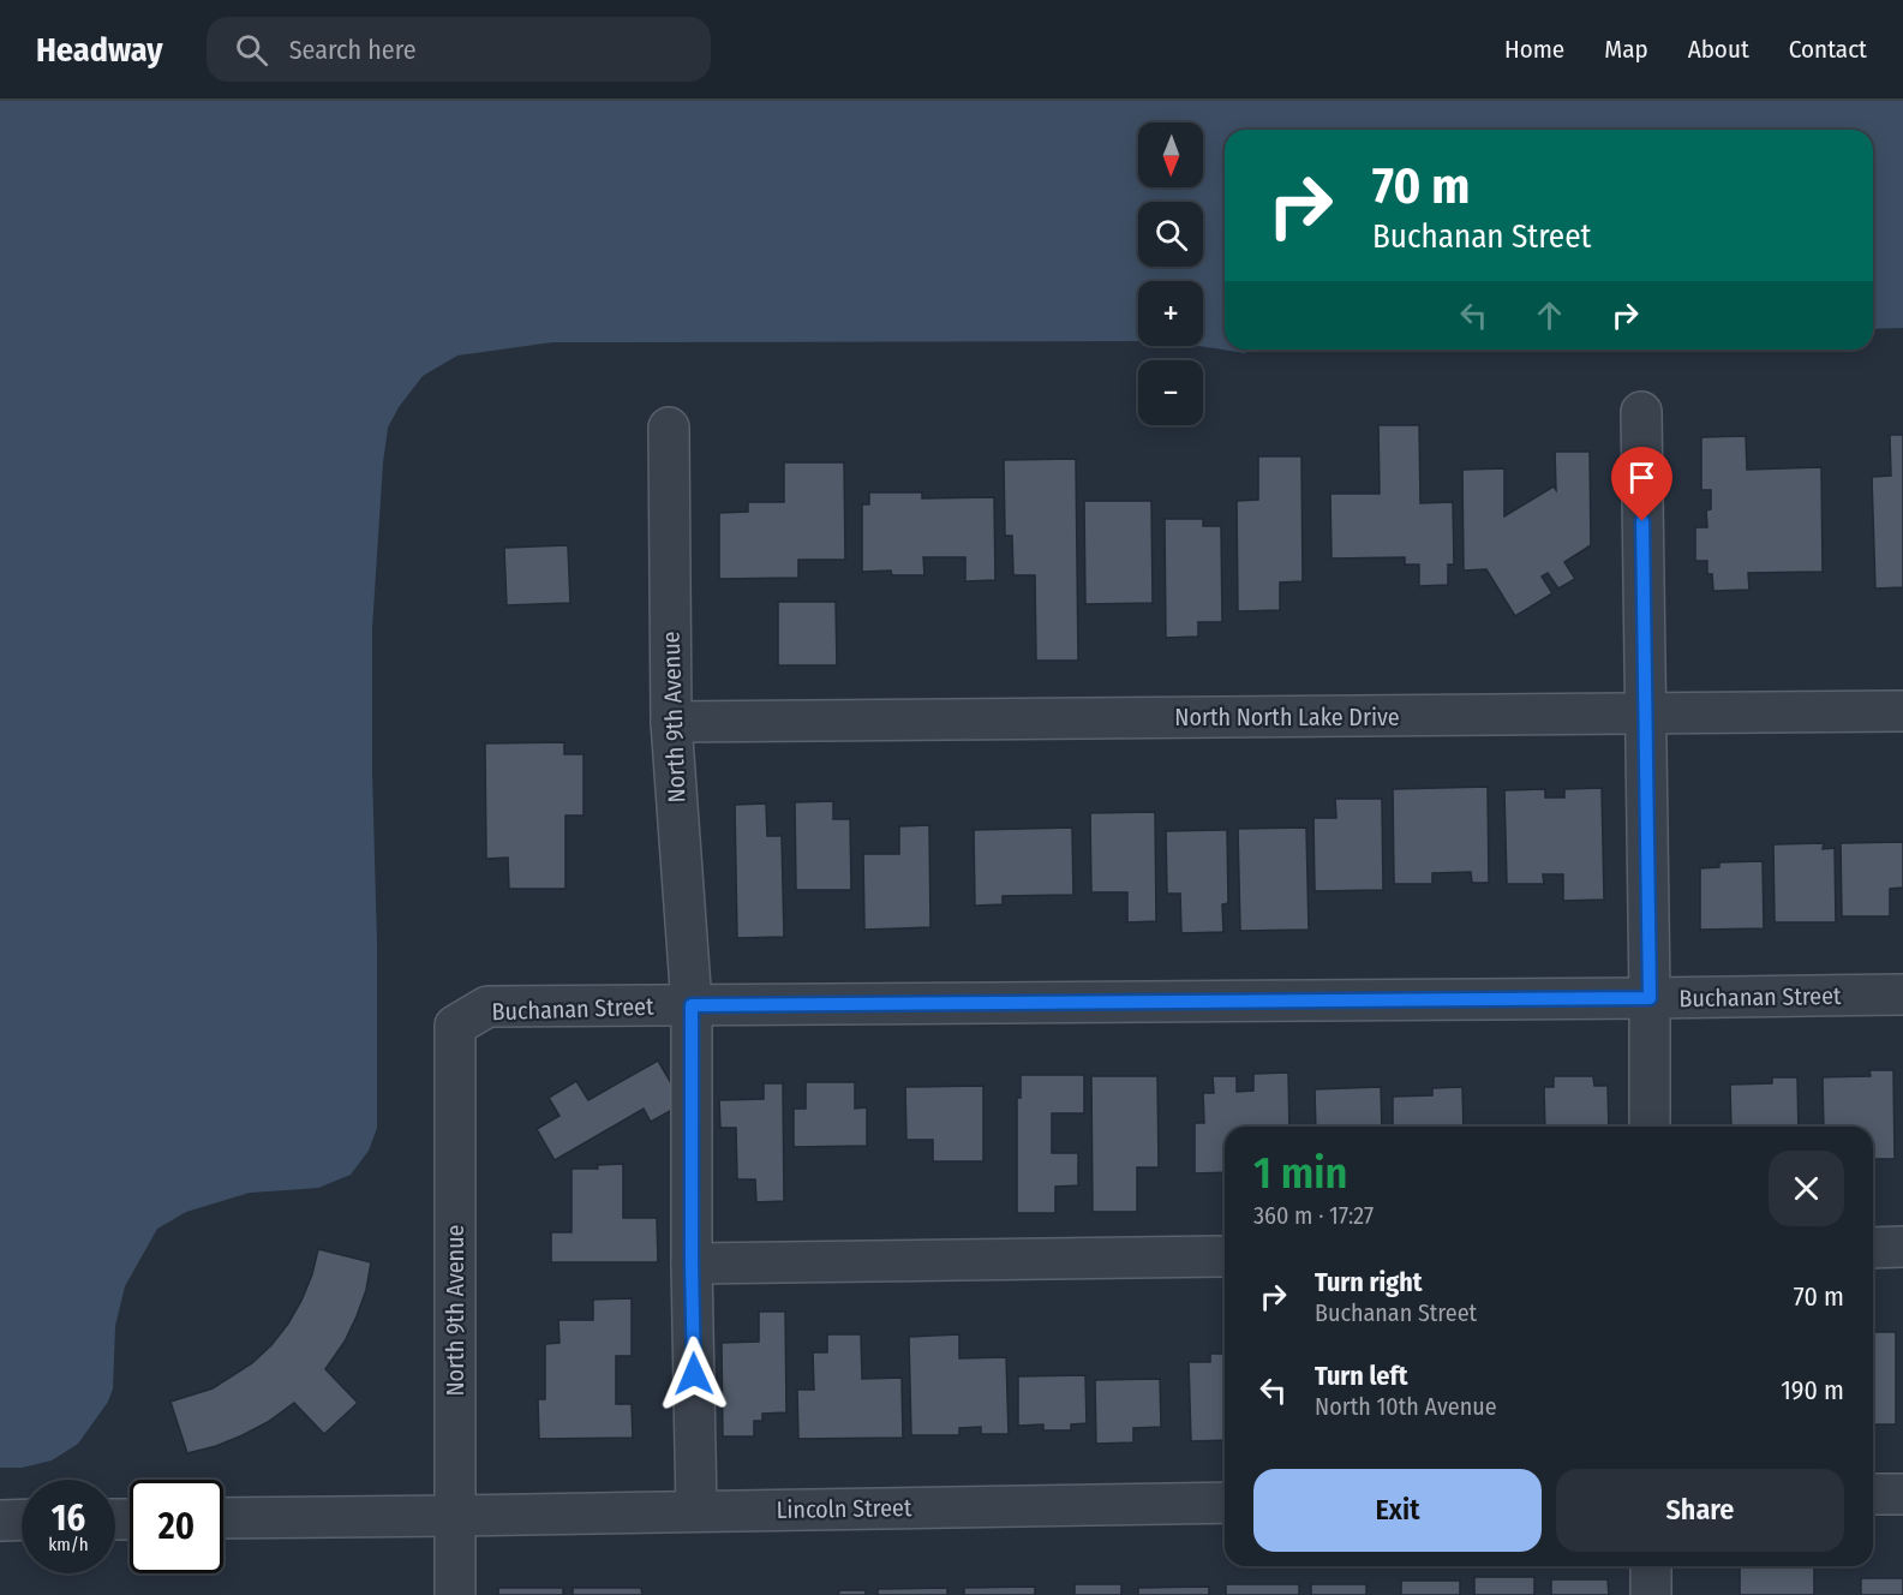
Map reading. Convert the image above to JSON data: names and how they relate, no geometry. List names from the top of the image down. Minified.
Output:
{"streets":{"street":["North 9th Avenue","North North Lake Drive","Buchanan Street","Lincoln Street"]},"crossings":[["North 9th Avenue","North North Lake Drive"],["North 9th Avenue","Buchanan Street"],["North 9th Avenue","Lincoln Street"]],"north":"bottom","page":{"header":"Headway","search":"Search here","nav":["Home","Map","About","Contact"],"map_buttons":["+","−"],"turn":["70 m","Buchanan Street"],"heading":["1 min","360 m · 17:27"],"list":[{"name":"Turn right","note":"Buchanan Street","value":"70 m"},{"name":"Turn left","note":"North 10th Avenue","value":"190 m"}],"buttons":["Exit","Share"],"speed":"16 km/h","limit":"20"}}
